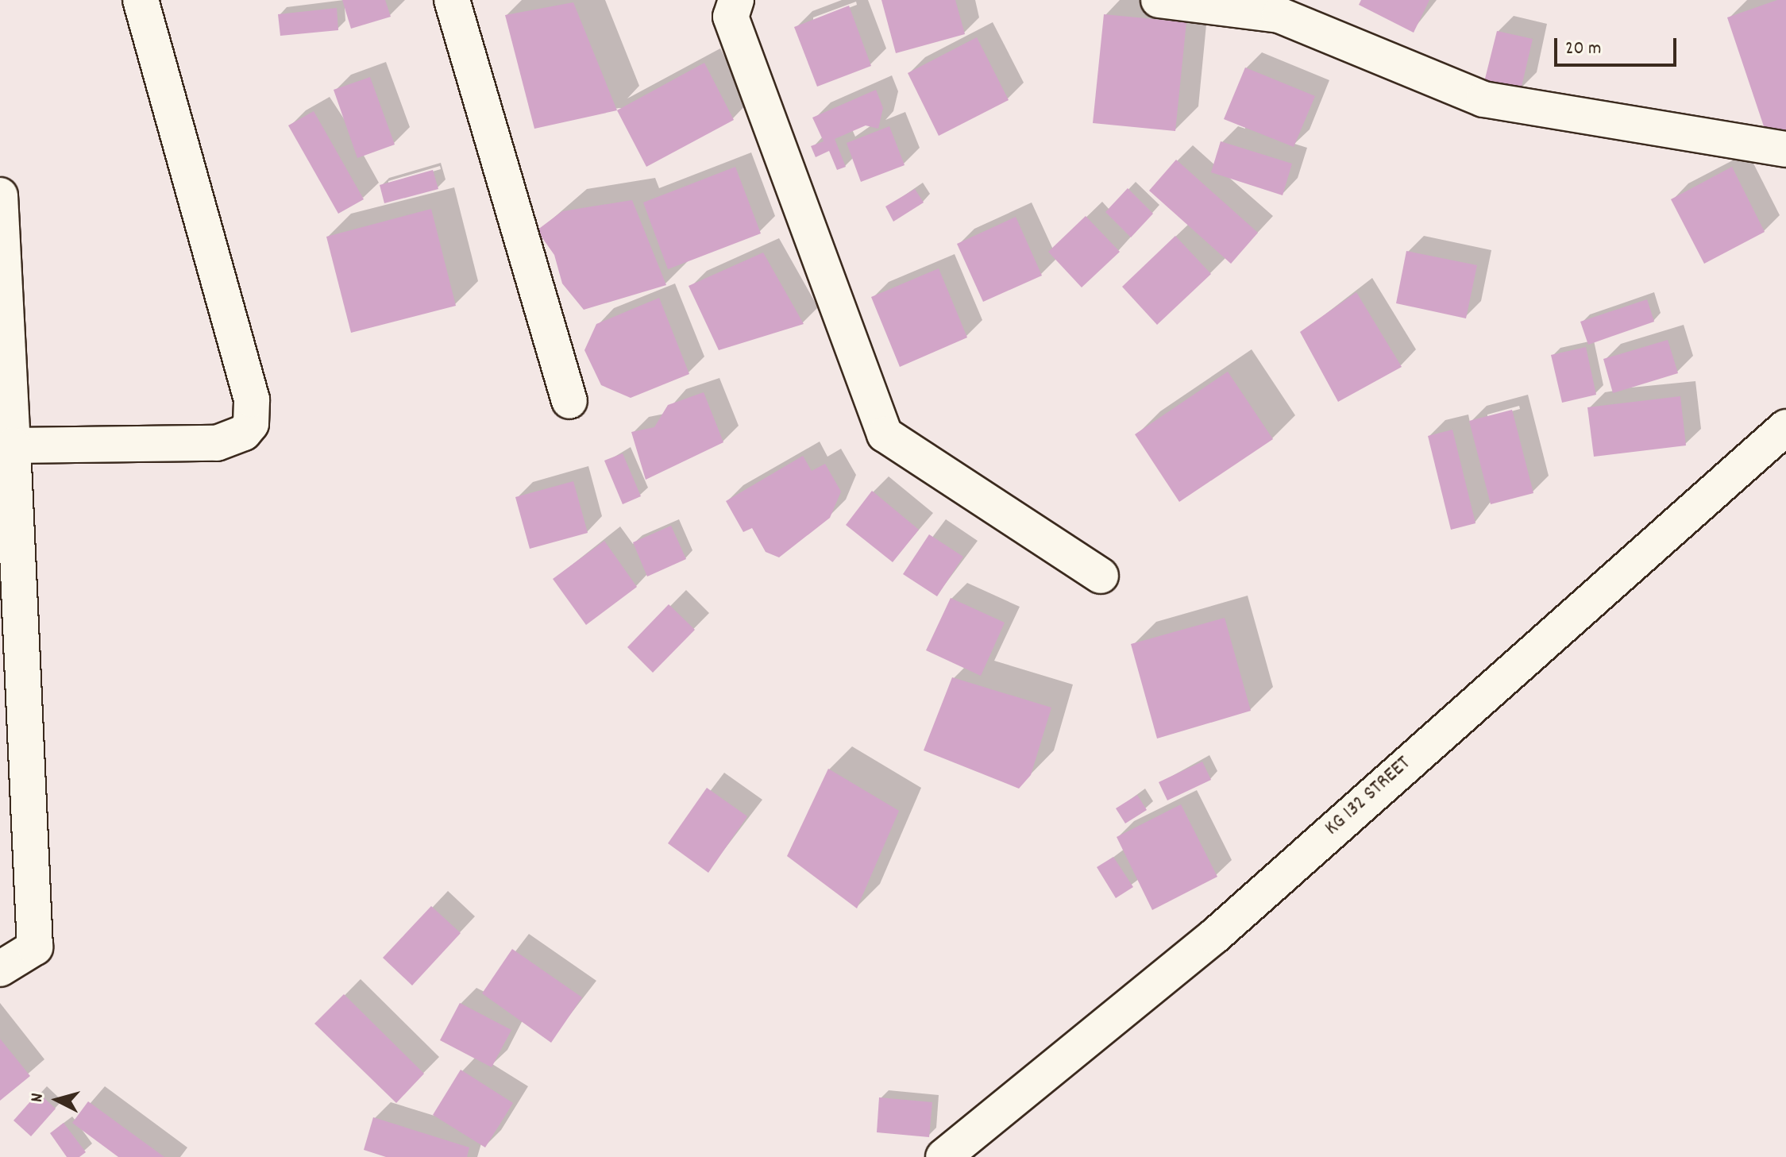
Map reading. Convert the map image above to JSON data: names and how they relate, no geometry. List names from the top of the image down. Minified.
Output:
{"streets":{"street":["KG 132 STREET"]},"scale_bar":"20 m","north":"left"}
